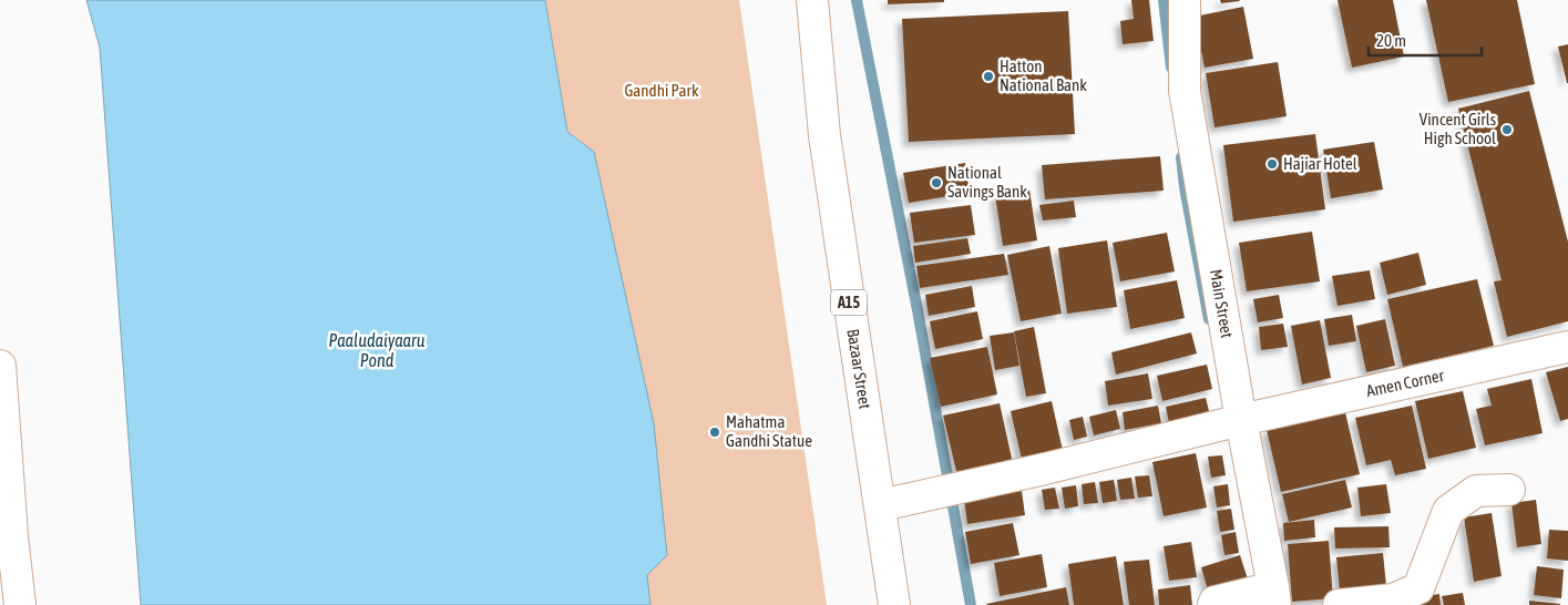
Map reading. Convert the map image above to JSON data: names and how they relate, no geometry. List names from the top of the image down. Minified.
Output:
{"streets":{"main road":["A15","Main Street","Bazaar Street","Amen Corner"]},"crossings":[["Main Street","Amen Corner"],["Bazaar Street","Amen Corner"]],"water":["Paaludaiyaaru Pond"],"parks":["Gandhi Park"],"places":["Hatton National Bank","Vincent Girls High School","Hajiar Hotel","National Savings Bank","Mahatma Gandhi Statue"],"scale_bar":"20 m"}
